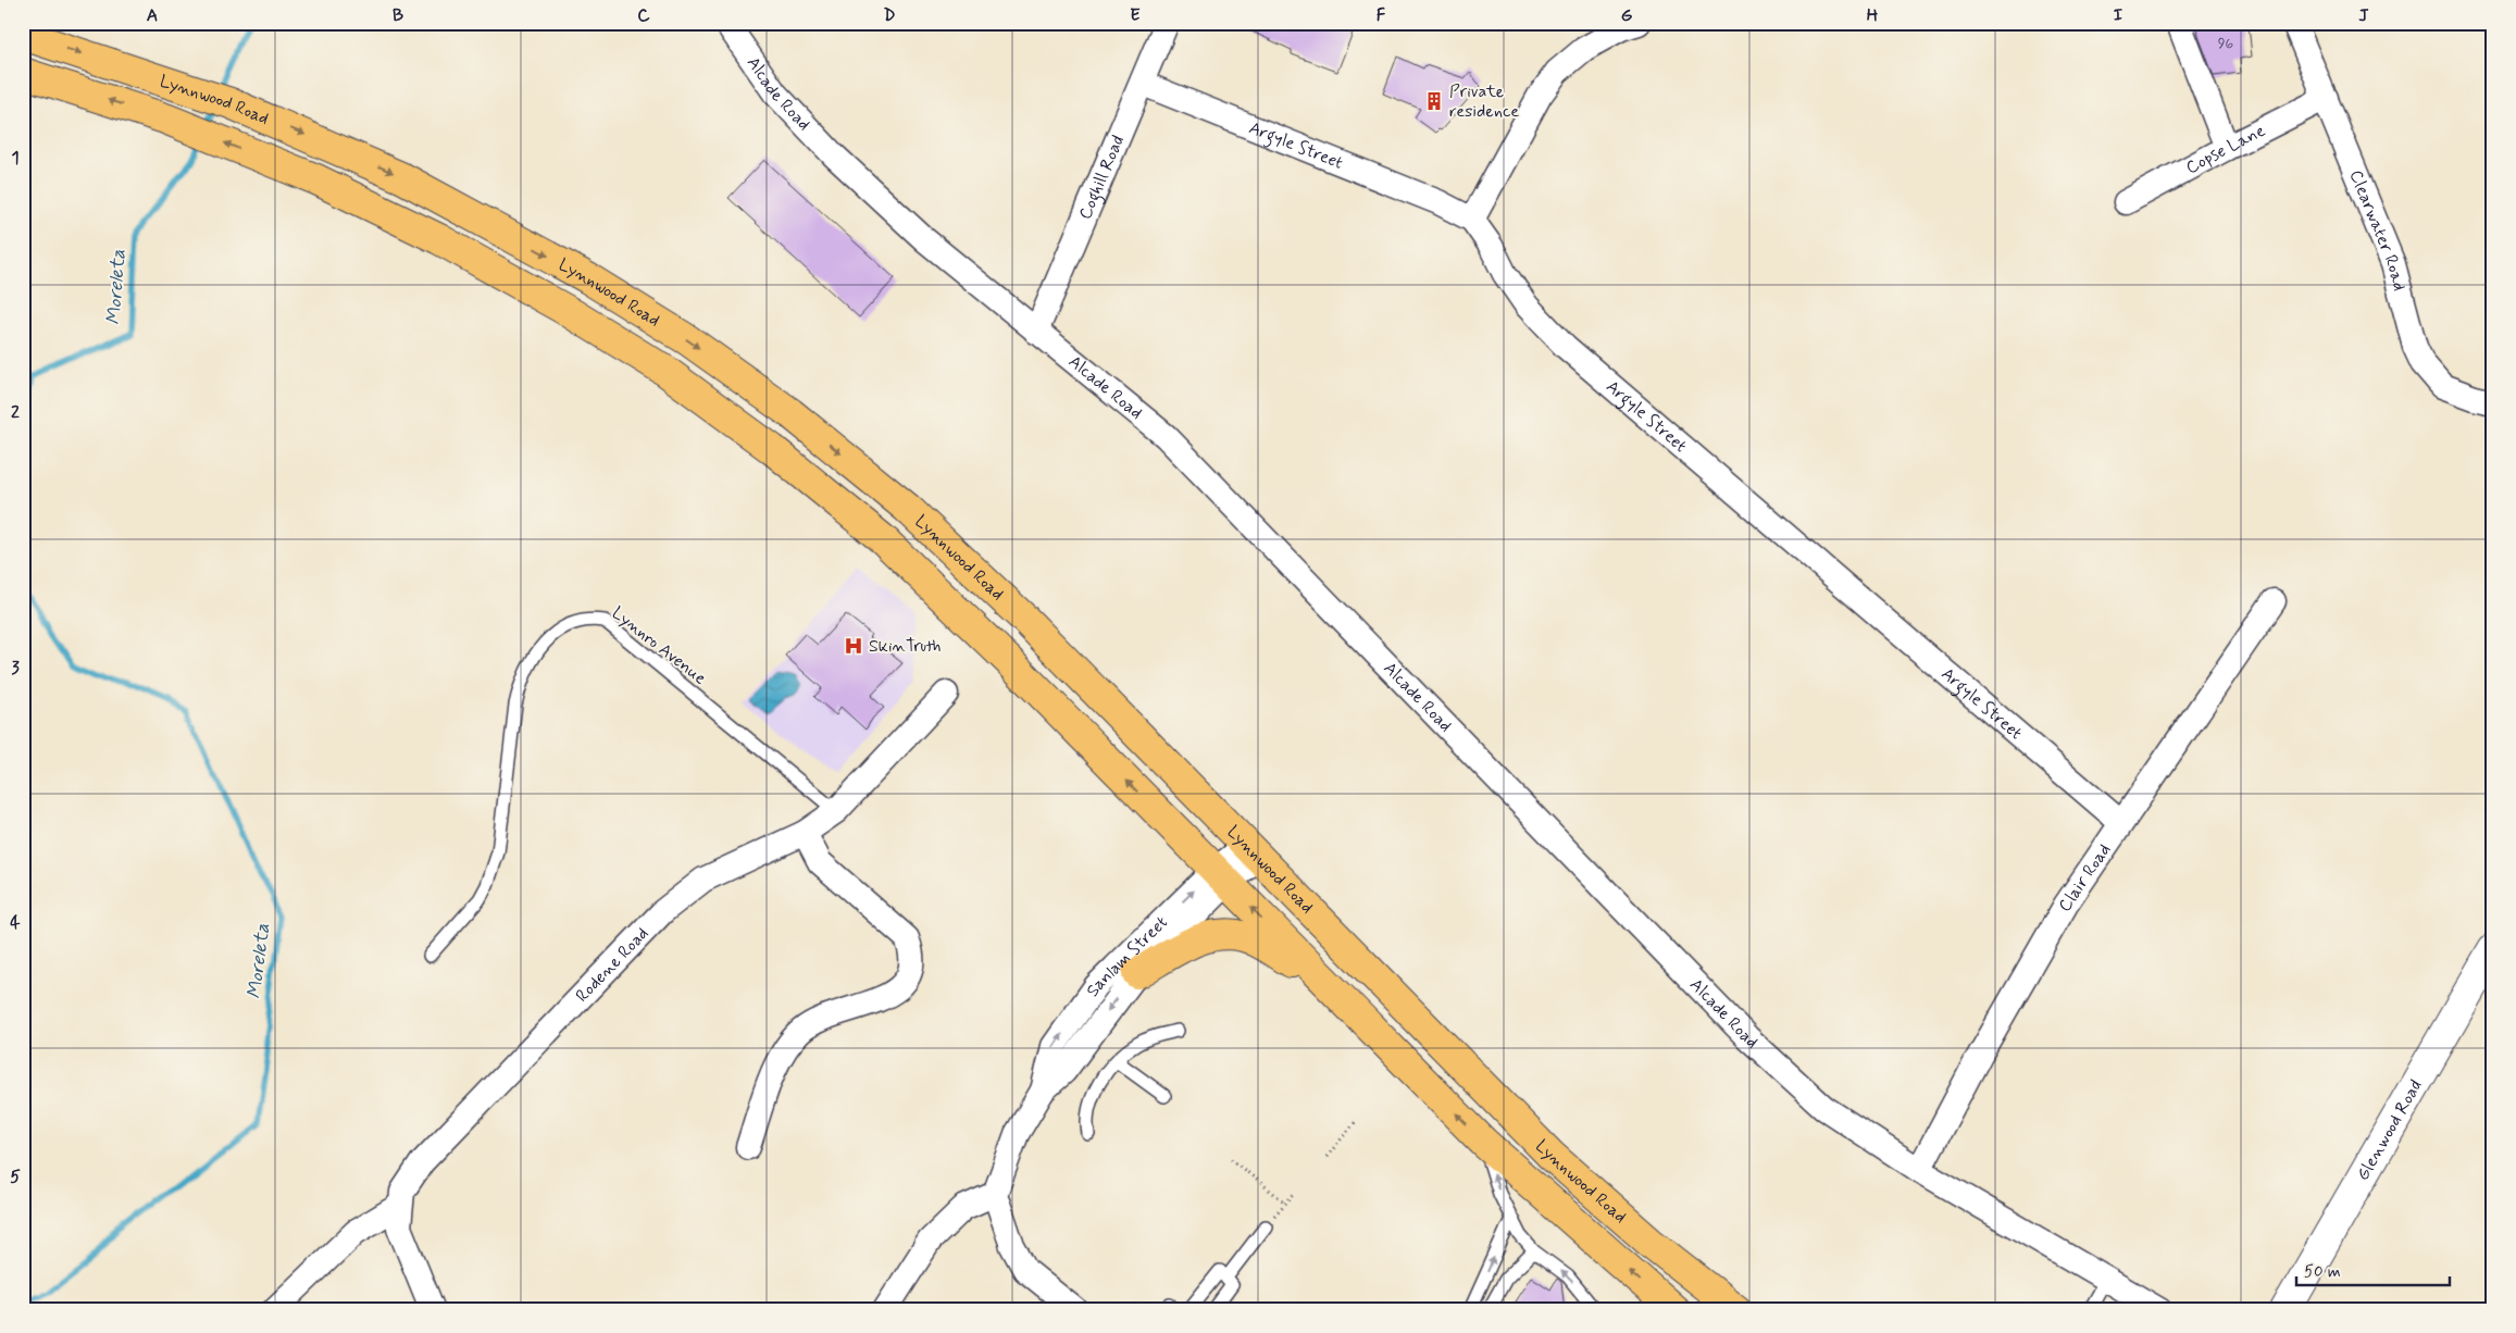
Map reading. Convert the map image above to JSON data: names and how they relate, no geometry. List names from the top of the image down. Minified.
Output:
{"streets":{"main road":["Lynnwood Road"],"street":["Alcade Road","Argyle Street","Copse Lane","Coghill Road","Clearwater Road","Clair Road","Sanlam Street","Rodene Road","Glenwood Road"],"lane":["Lynnro Avenue"]},"crossings":[["Alcade Road","Coghill Road"],["Alcade Road","Clair Road"],["Lynnwood Road","Sanlam Street"],["Argyle Street","Coghill Road"],["Argyle Street","Clair Road"],["Copse Lane","Clearwater Road"],["Lynnro Avenue","Rodene Road"]],"water":["Moreleta"],"places":{"building":["Private residence"],"hospital":["SkinTruth"]},"house_numbers":["96"],"scale_bar":"50 m","grid":{"columns":["A","B","C","D","E","F","G","H","I","J"],"rows":["1","2","3","4","5"]}}
